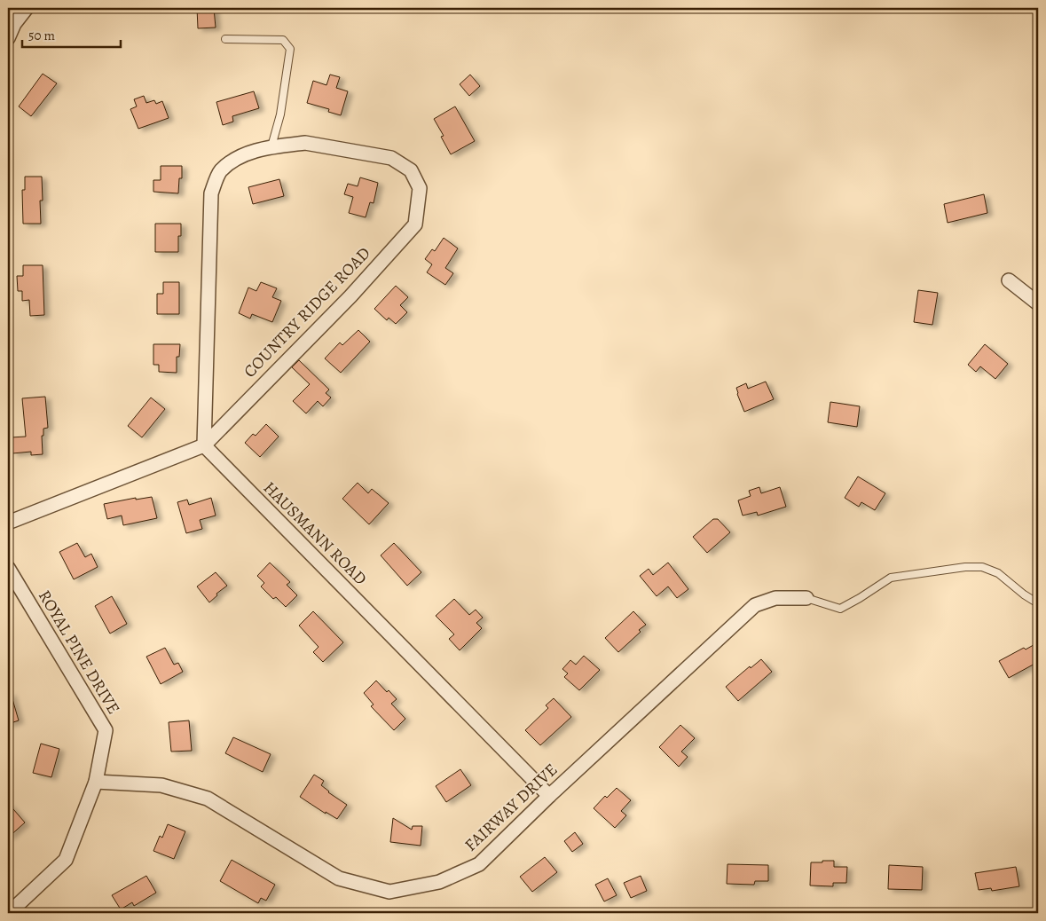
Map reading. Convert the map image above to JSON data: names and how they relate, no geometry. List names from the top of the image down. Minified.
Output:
{"streets":{"street":["COUNTRY RIDGE ROAD","HAUSMANN ROAD","ROYAL PINE DRIVE","FAIRWAY DRIVE"]},"crossings":[["COUNTRY RIDGE ROAD","HAUSMANN ROAD"],["HAUSMANN ROAD","FAIRWAY DRIVE"],["ROYAL PINE DRIVE","FAIRWAY DRIVE"]],"scale_bar":"50 m"}
